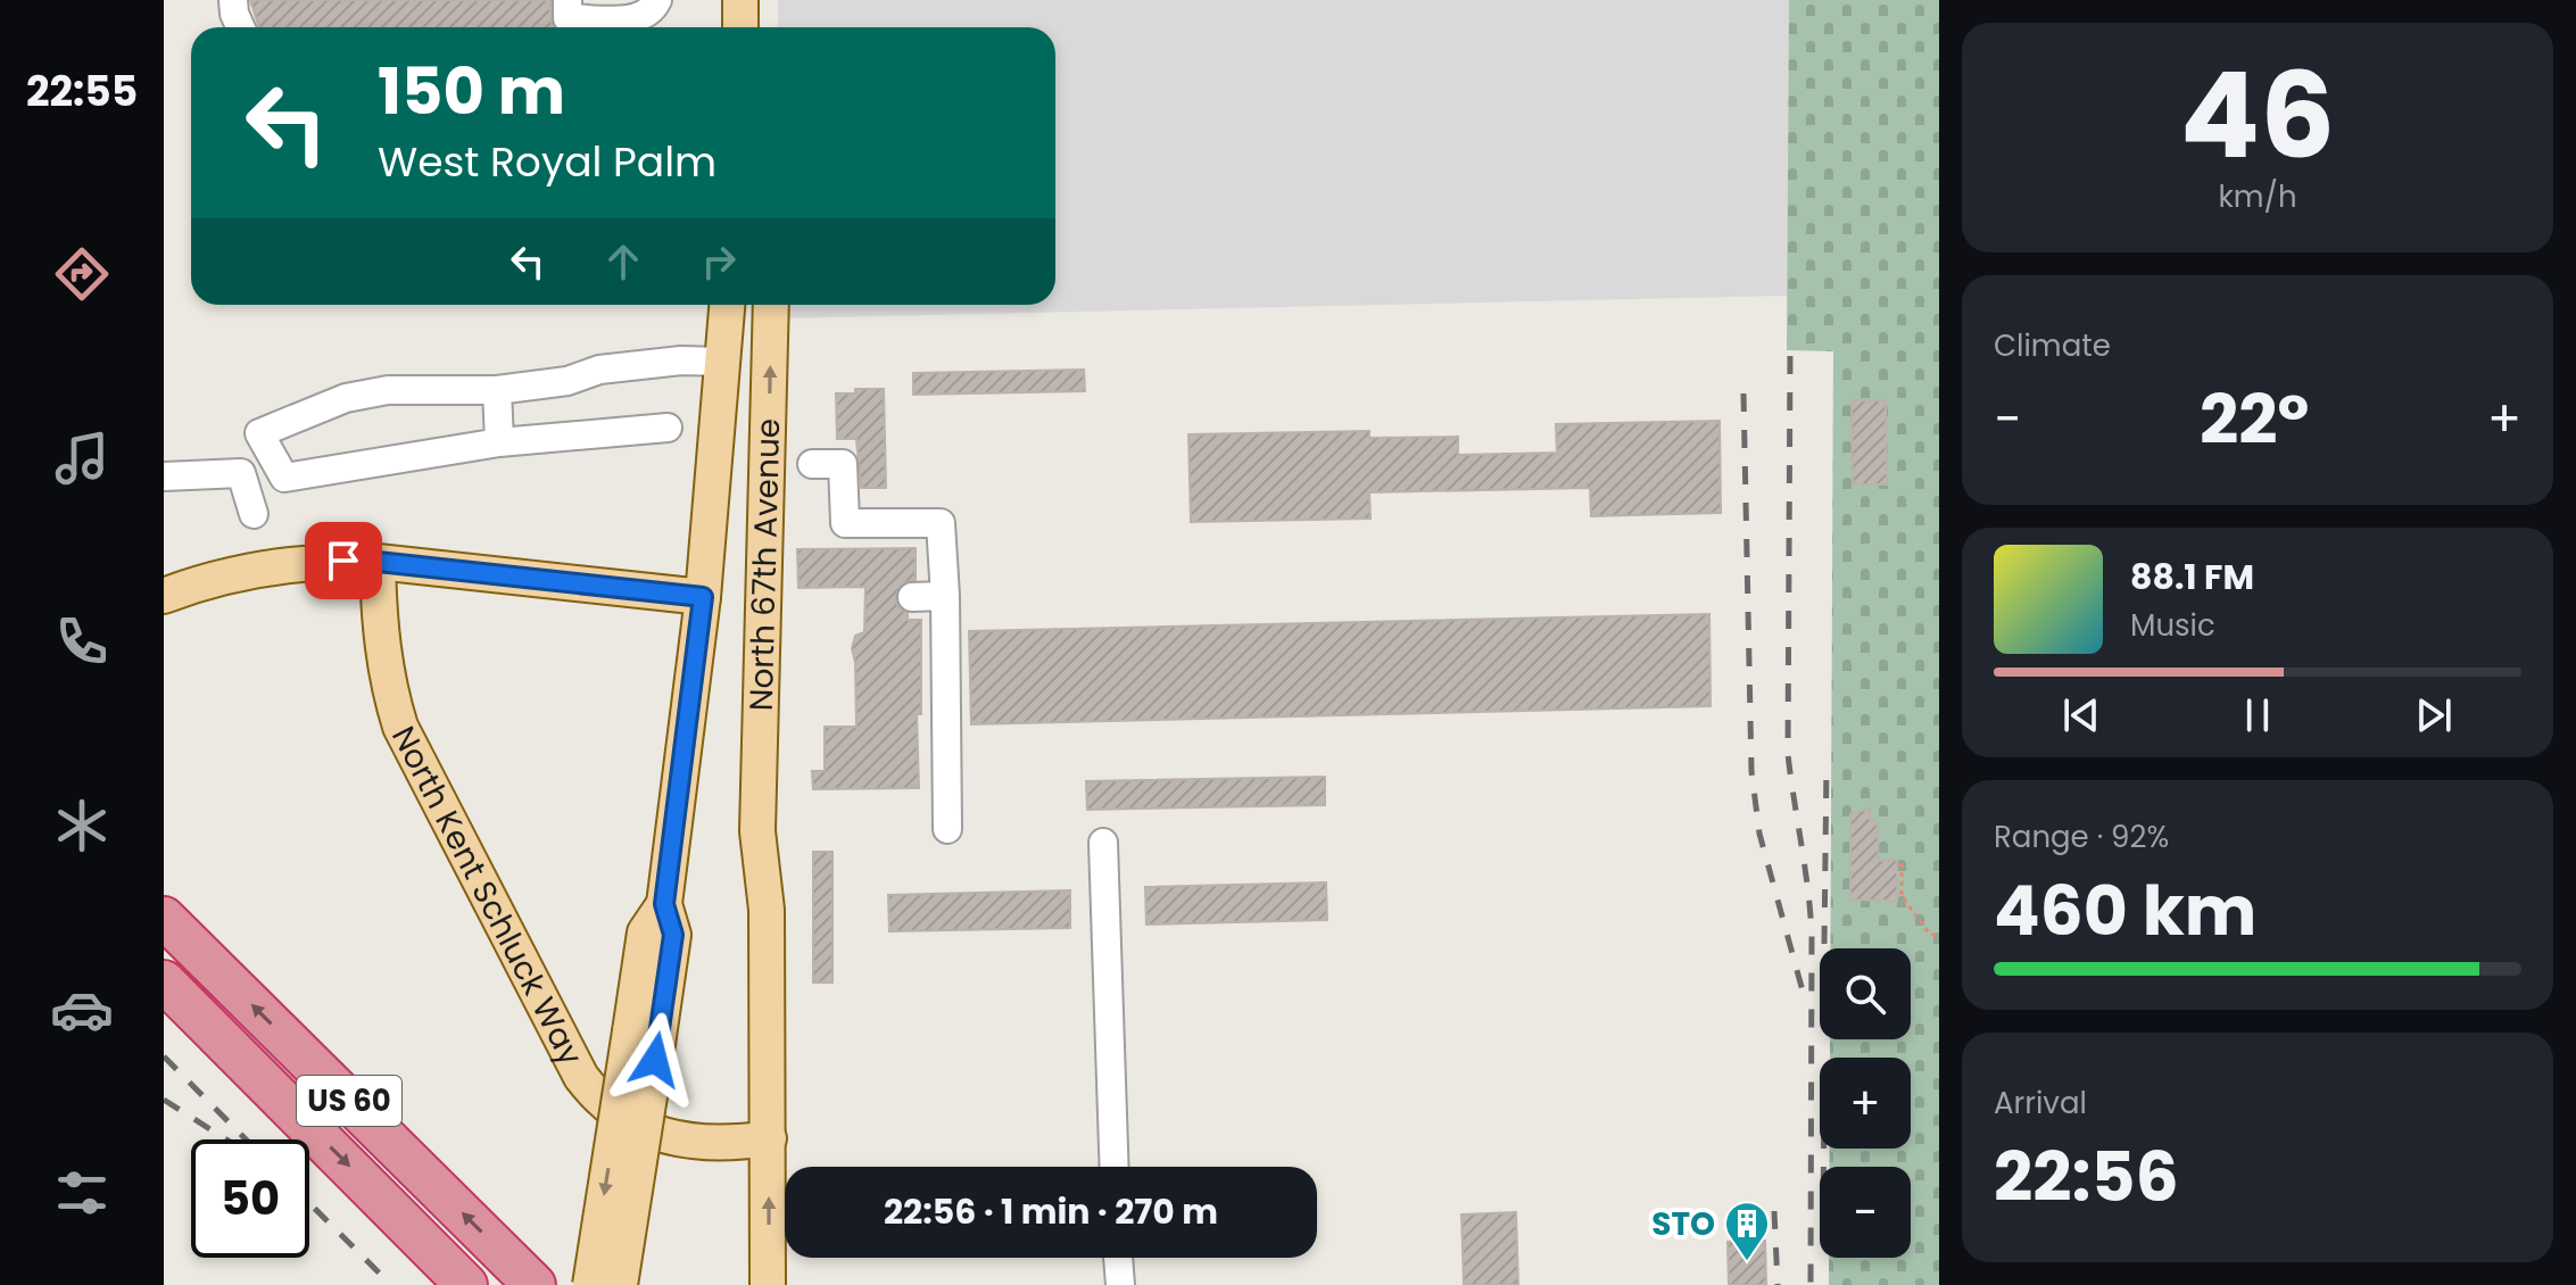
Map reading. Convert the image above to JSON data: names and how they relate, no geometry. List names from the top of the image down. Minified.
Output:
{"streets":{"highway":["US 60"],"main road":["North 67th Avenue","North Kent Schluck Way"]},"crossings":[["North 67th Avenue","North Kent Schluck Way"]],"places":{"building":["STO"]},"page":{"tabs":"22:55","tile":[["46","km/h"],"Climate",["Range · 92%","460 km"],["Arrival","22:56"]],"turn":["150 m","West Royal Palm"],"heat":["−","22°","+"],"song":["88.1 FM","Music"],"map_buttons":["+","−"],"limit":"50","trip":"22:56 · 1 min · 270 m"}}
